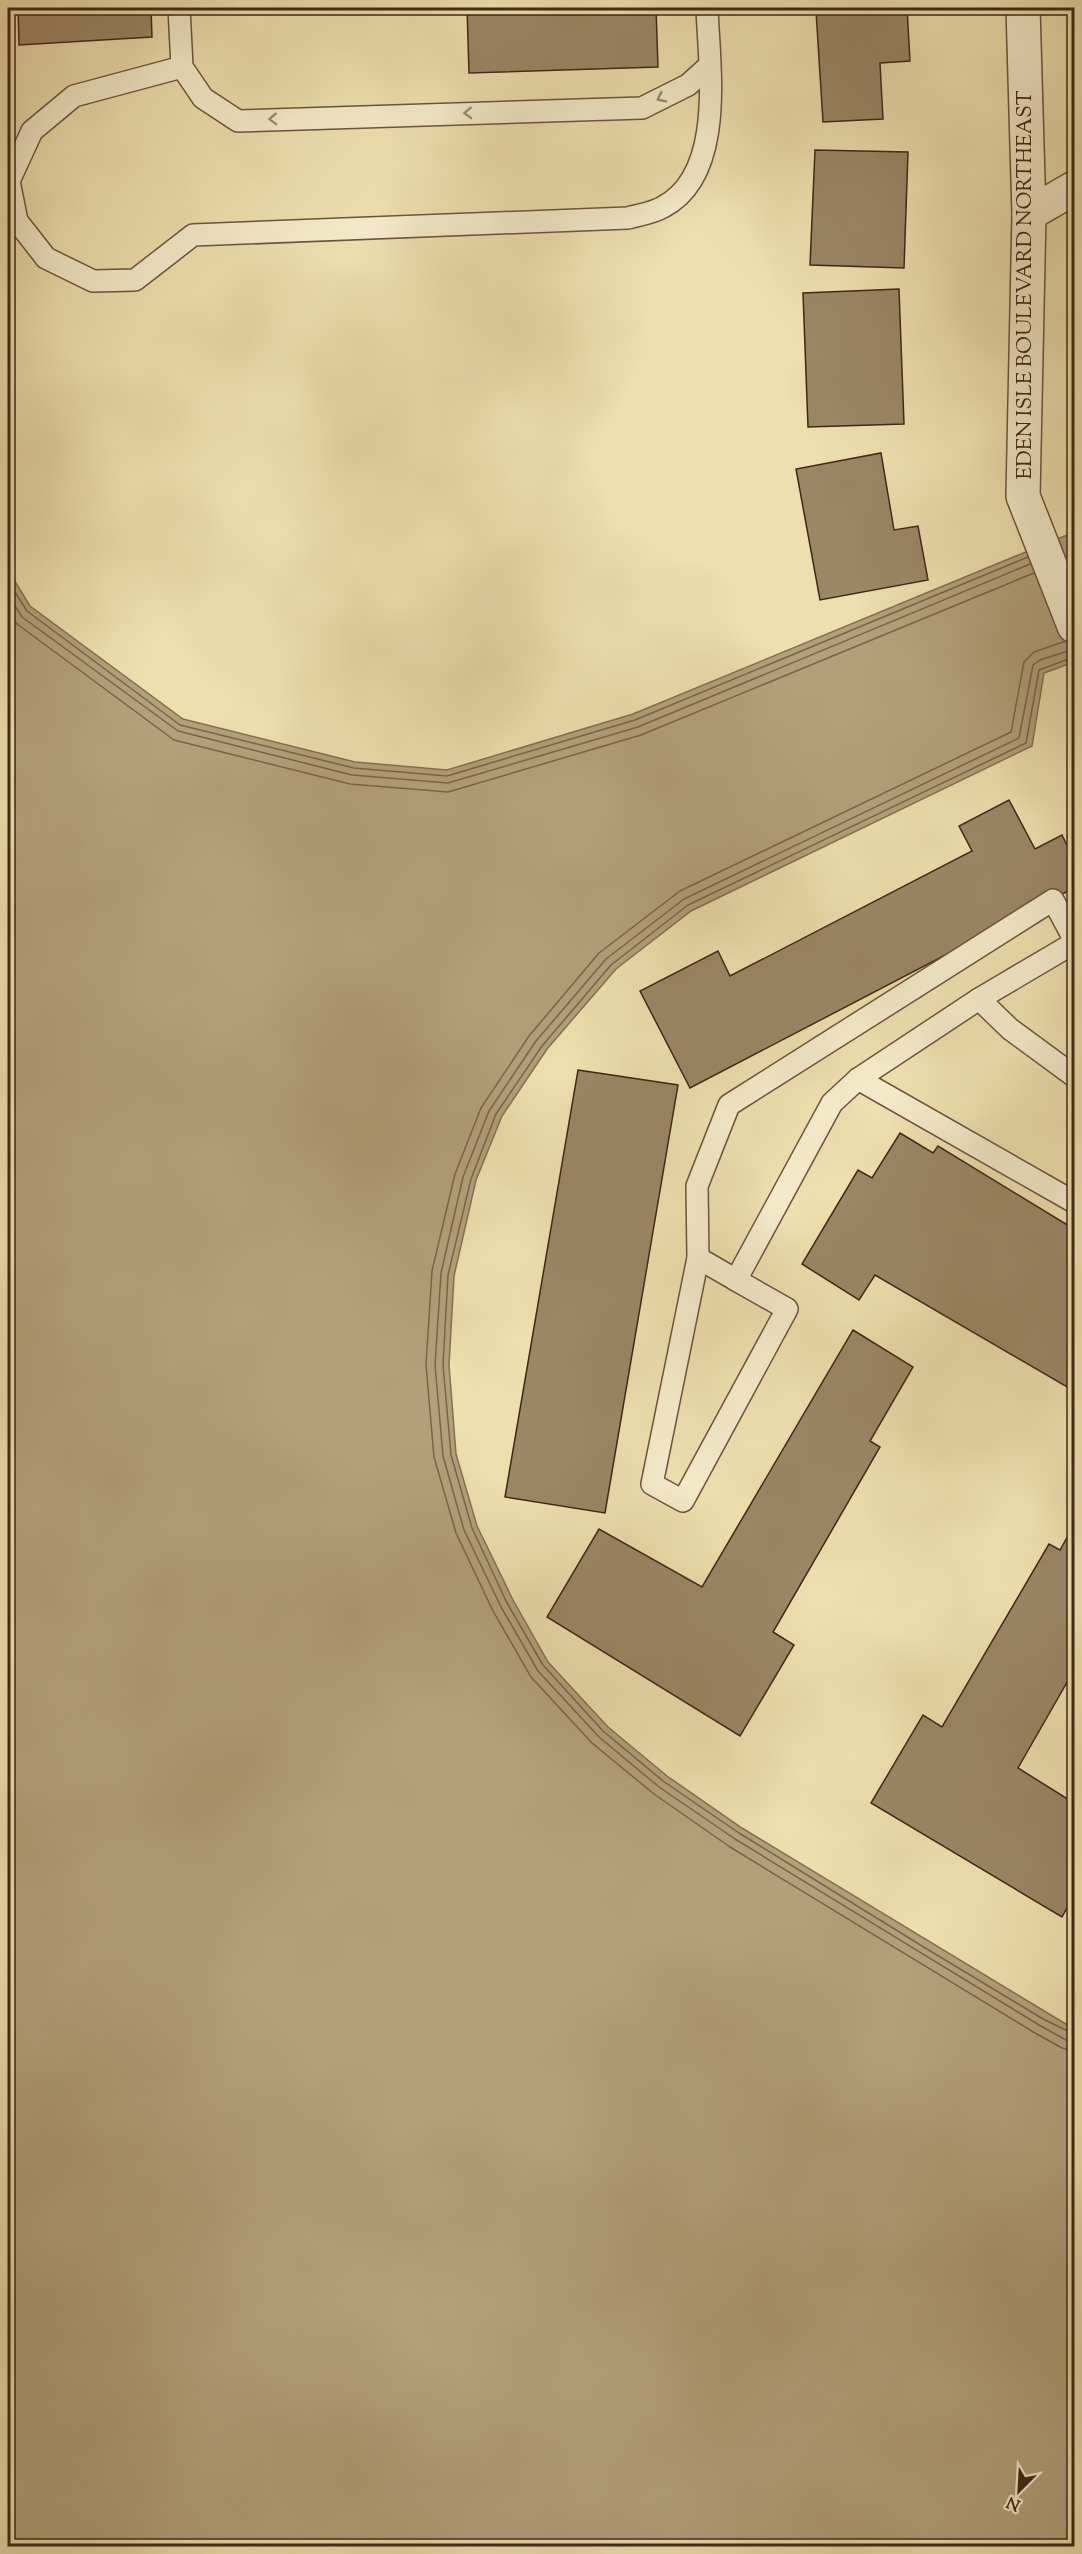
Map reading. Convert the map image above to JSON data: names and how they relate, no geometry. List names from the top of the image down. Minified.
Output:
{"streets":{"street":["EDEN ISLE BOULEVARD NORTHEAST"]},"north":"bottom left"}
